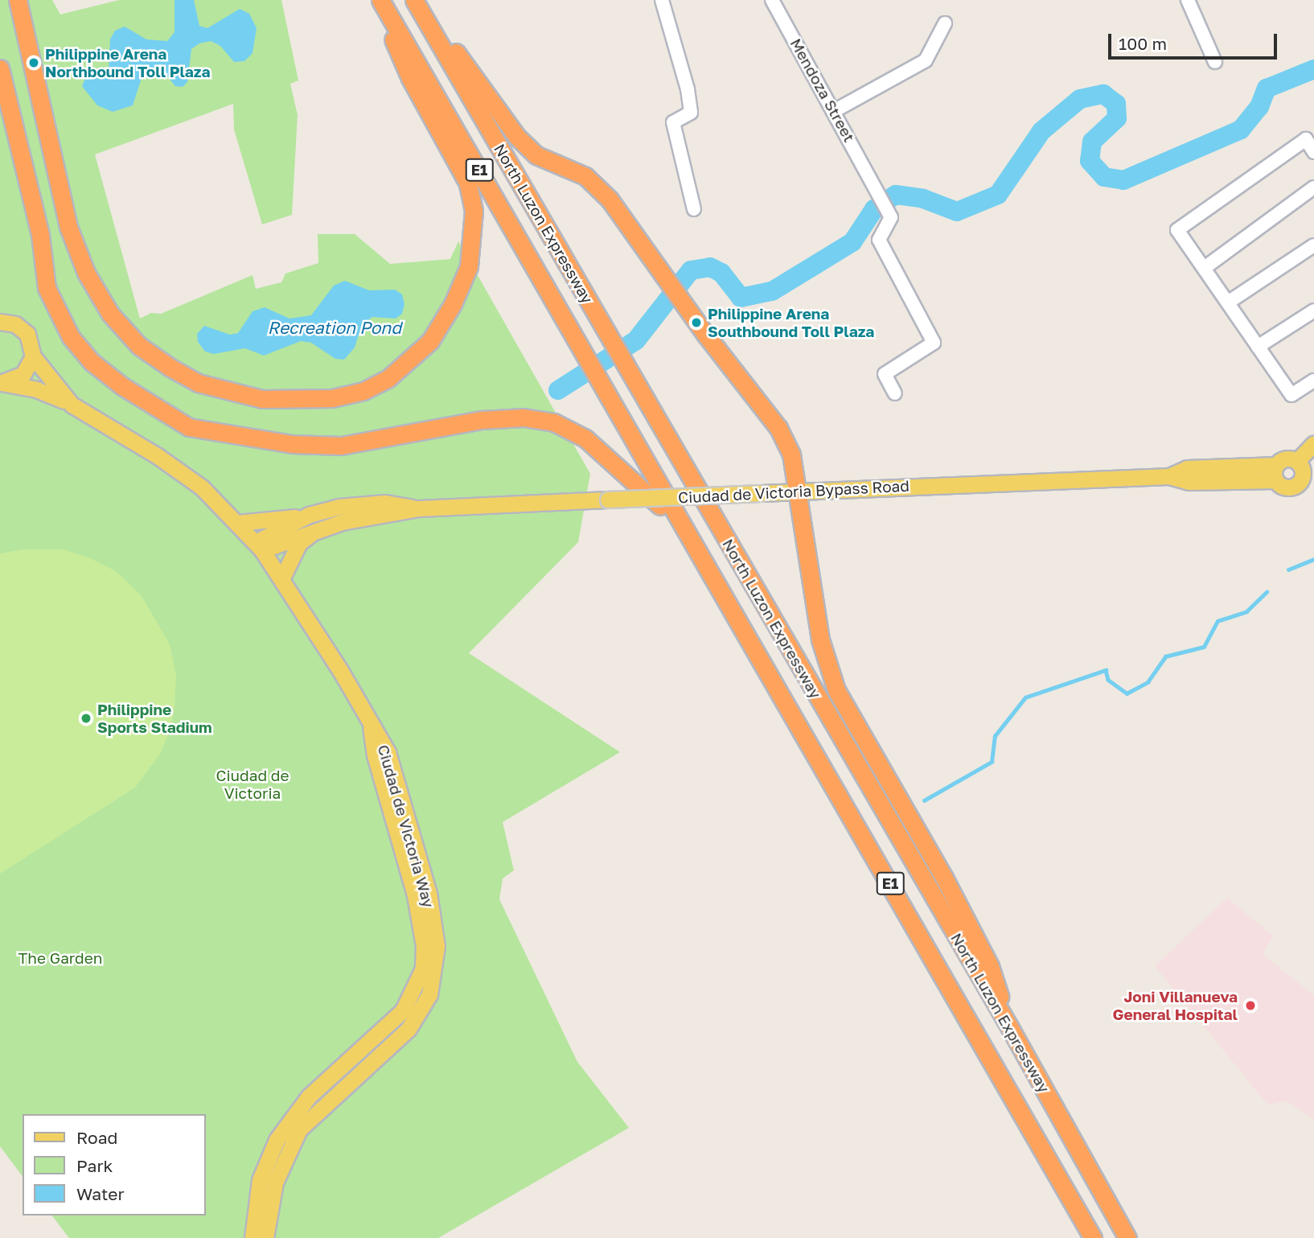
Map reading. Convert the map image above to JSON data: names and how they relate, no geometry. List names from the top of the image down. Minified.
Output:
{"streets":{"highway":["E1","North Luzon Expressway"],"main road":["Ciudad de Victoria Bypass Road","Ciudad de Victoria Way"],"street":["Mendoza Street"]},"crossings":[["Ciudad de Victoria Bypass Road","Ciudad de Victoria Way"]],"water":["Recreation Pond"],"parks":["Ciudad de Victoria","The Garden"],"places":["Philippine Arena Northbound Toll Plaza","Philippine Arena Southbound Toll Plaza","Philippine Sports Stadium","Joni Villanueva General Hospital"],"legend":["Road","Park","Water"],"scale_bar":"100 m"}
